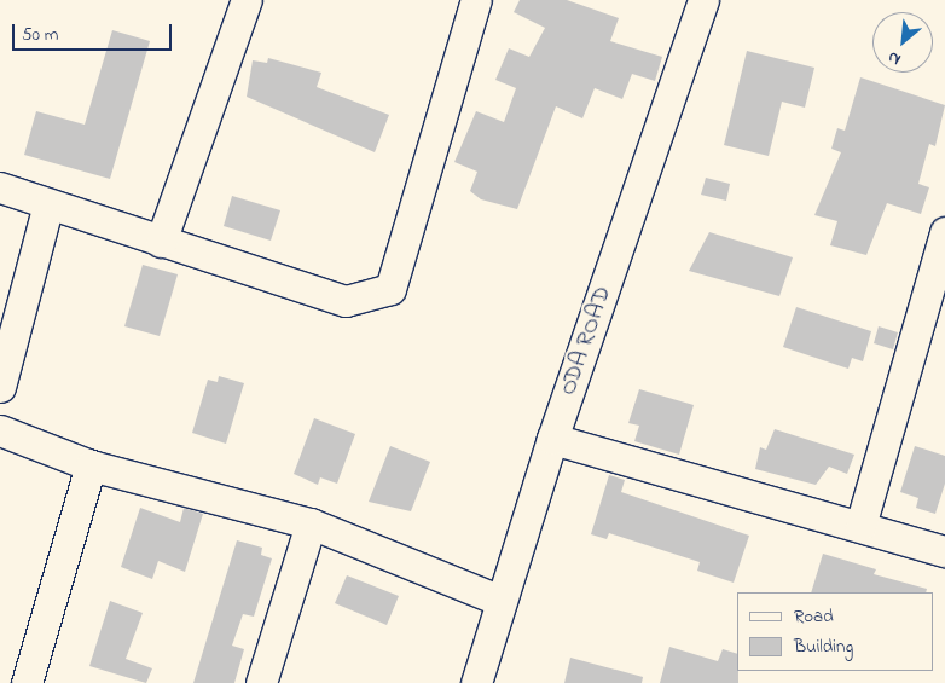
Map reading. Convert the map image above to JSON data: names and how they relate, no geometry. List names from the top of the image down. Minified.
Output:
{"streets":{"street":["ODA ROAD"]},"legend":["Road","Building"],"scale_bar":"50 m","north":"bottom left"}
